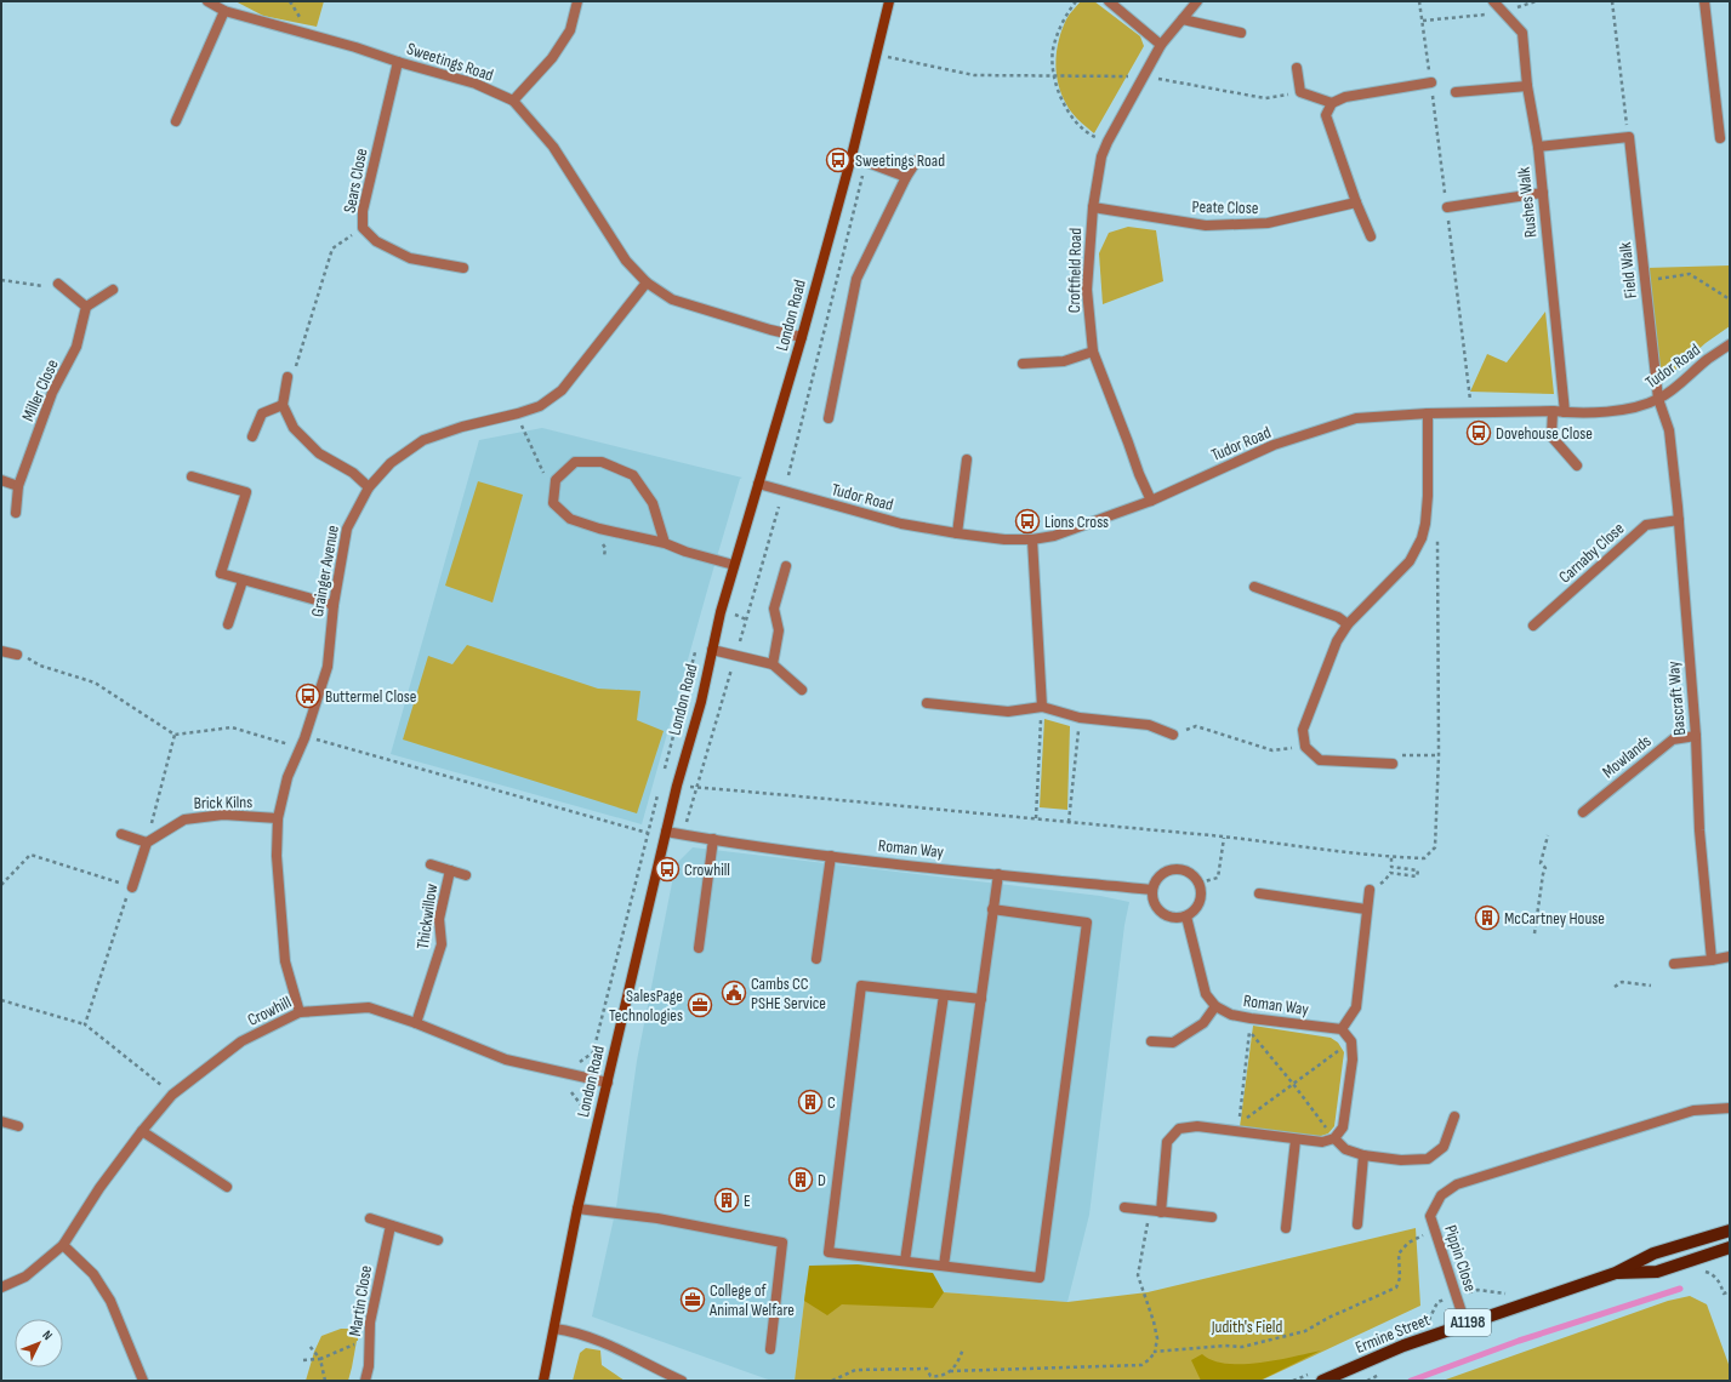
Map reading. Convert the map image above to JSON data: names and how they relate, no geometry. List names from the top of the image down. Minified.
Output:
{"streets":{"main road":["A1198","Ermine Street"],"street":["Sweetings Road","Sears Close","Rushes Walk","Peate Close","Croftfield Road","Field Walk","London Road","Tudor Road","Miller Close","Carnaby Close","Grainger Avenue","Bascraft Way","Mowlands","Brick Kilns","Roman Way","Thickwillow","Crowhill","Pippin Close","Martin Close"]},"crossings":[["Sweetings Road","Sears Close"],["Sweetings Road","London Road"],["Sweetings Road","Grainger Avenue"],["Rushes Walk","Tudor Road"],["Peate Close","Croftfield Road"],["Croftfield Road","Tudor Road"],["Field Walk","Tudor Road"],["Field Walk","Bascraft Way"],["London Road","Tudor Road"],["London Road","Roman Way"],["London Road","Crowhill"],["Tudor Road","Bascraft Way"],["Carnaby Close","Bascraft Way"],["Grainger Avenue","Brick Kilns"],["Grainger Avenue","Crowhill"],["Bascraft Way","Mowlands"],["Thickwillow","Crowhill"],["Pippin Close","Ermine Street"]],"parks":["Judith's Field"],"places":{"bus stop":["Sweetings Road","Dovehouse Close","Lions Cross","Buttermel Close","Crowhill"],"building":["McCartney House","C","D","E"],"public building":["Cambs CC PSHE Service"],"office":["SalesPage Technologies","College of Animal Welfare"]},"north":"top right"}
